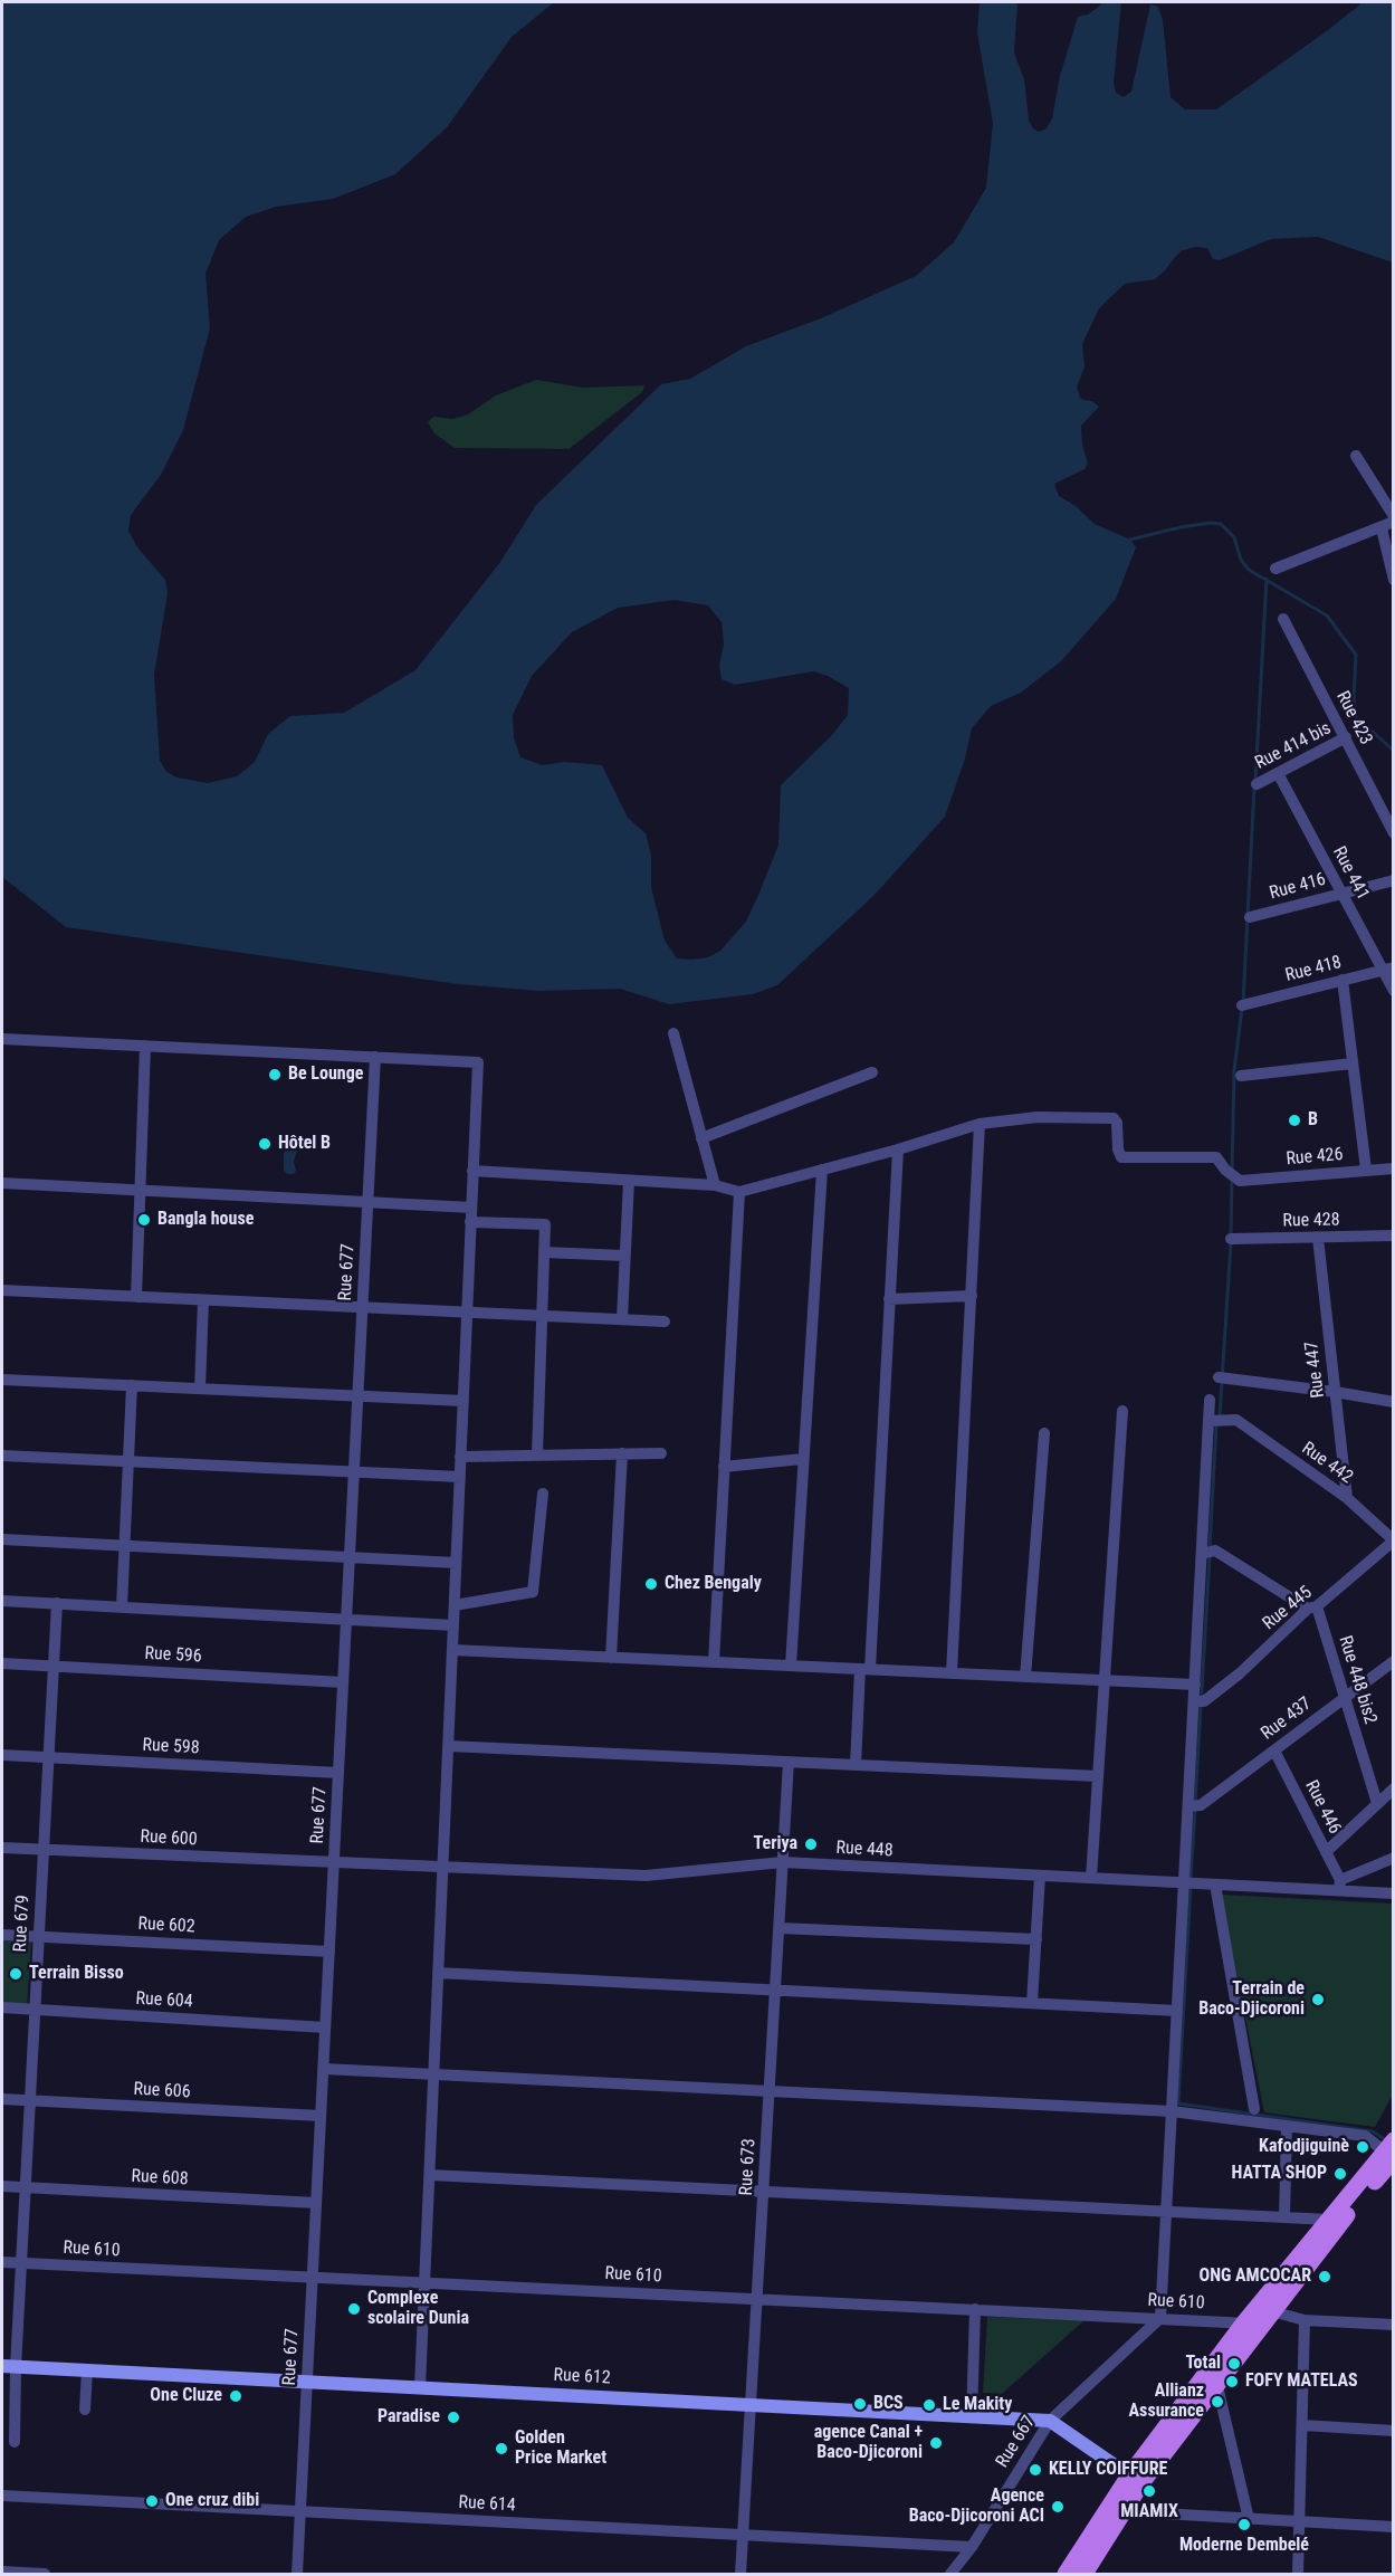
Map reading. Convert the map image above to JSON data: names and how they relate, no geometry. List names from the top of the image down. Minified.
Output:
{"streets":{"street":["Rue 423","Rue 414 bis","Rue 441","Rue 416","Rue 418","Rue 426","Rue 428","Rue 677","Rue 447","Rue 442","Rue 445","Rue 596","Rue 448 bis2","Rue 437","Rue 598","Rue 446","Rue 600","Rue 448","Rue 679","Rue 602","Rue 604","Rue 606","Rue 673","Rue 608","Rue 610","Rue 612","Rue 667","Rue 614"]},"crossings":[["Rue 423","Rue 414 bis"],["Rue 414 bis","Rue 441"],["Rue 441","Rue 416"],["Rue 441","Rue 418"],["Rue 428","Rue 447"],["Rue 677","Rue 596"],["Rue 677","Rue 598"],["Rue 677","Rue 600"],["Rue 677","Rue 448"],["Rue 677","Rue 602"],["Rue 677","Rue 604"],["Rue 677","Rue 606"],["Rue 677","Rue 608"],["Rue 677","Rue 610"],["Rue 677","Rue 612"],["Rue 677","Rue 614"],["Rue 447","Rue 442"],["Rue 442","Rue 445"],["Rue 445","Rue 448 bis2"],["Rue 596","Rue 679"],["Rue 448 bis2","Rue 437"],["Rue 437","Rue 446"],["Rue 598","Rue 679"],["Rue 446","Rue 448"],["Rue 600","Rue 448"],["Rue 600","Rue 679"],["Rue 448","Rue 673"],["Rue 679","Rue 602"],["Rue 679","Rue 604"],["Rue 679","Rue 606"],["Rue 679","Rue 608"],["Rue 679","Rue 610"],["Rue 679","Rue 612"],["Rue 673","Rue 610"],["Rue 673","Rue 612"],["Rue 673","Rue 614"],["Rue 610","Rue 667"],["Rue 612","Rue 667"],["Rue 667","Rue 614"]],"places":["Be Lounge","B","Hôtel B","Bangla house","Chez Bengaly","Teriya","Terrain Bisso","Terrain de Baco-Djicoroni","Kafodjiguinè","HATTA SHOP","ONG AMCOCAR","Complexe scolaire Dunia","Total","FOFY MATELAS","One Cluze","Allianz Assurance","BCS","Le Makity","Paradise","agence Canal + Baco-Djicoroni","Golden Price Market","KELLY COIFFURE","MIAMIX","One cruz dibi","Agence Baco-Djicoroni ACI","Moderne Dembelé"]}
